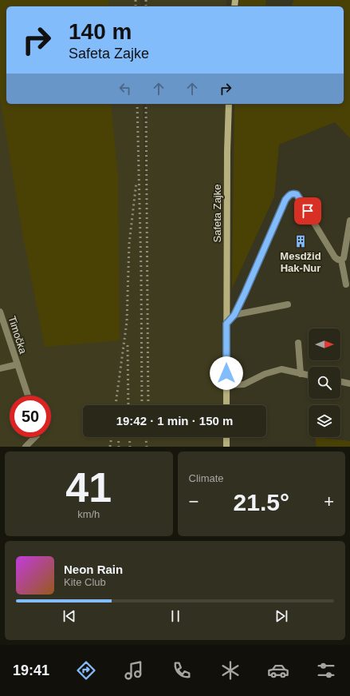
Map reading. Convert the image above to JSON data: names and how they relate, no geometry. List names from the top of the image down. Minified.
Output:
{"streets":{"main road":["Safeta Zajke"],"street":["Timočka"]},"places":{"building":["Mesdžid Hak-Nur"]},"north":"right","page":{"turn":["140 m","Safeta Zajke"],"limit":"50","trip":"19:42 · 1 min · 150 m","tile":[["41","km/h"],"Climate"],"heat":["−","21.5°","+"],"song":["Neon Rain","Kite Club"],"tabs":"19:41"}}
